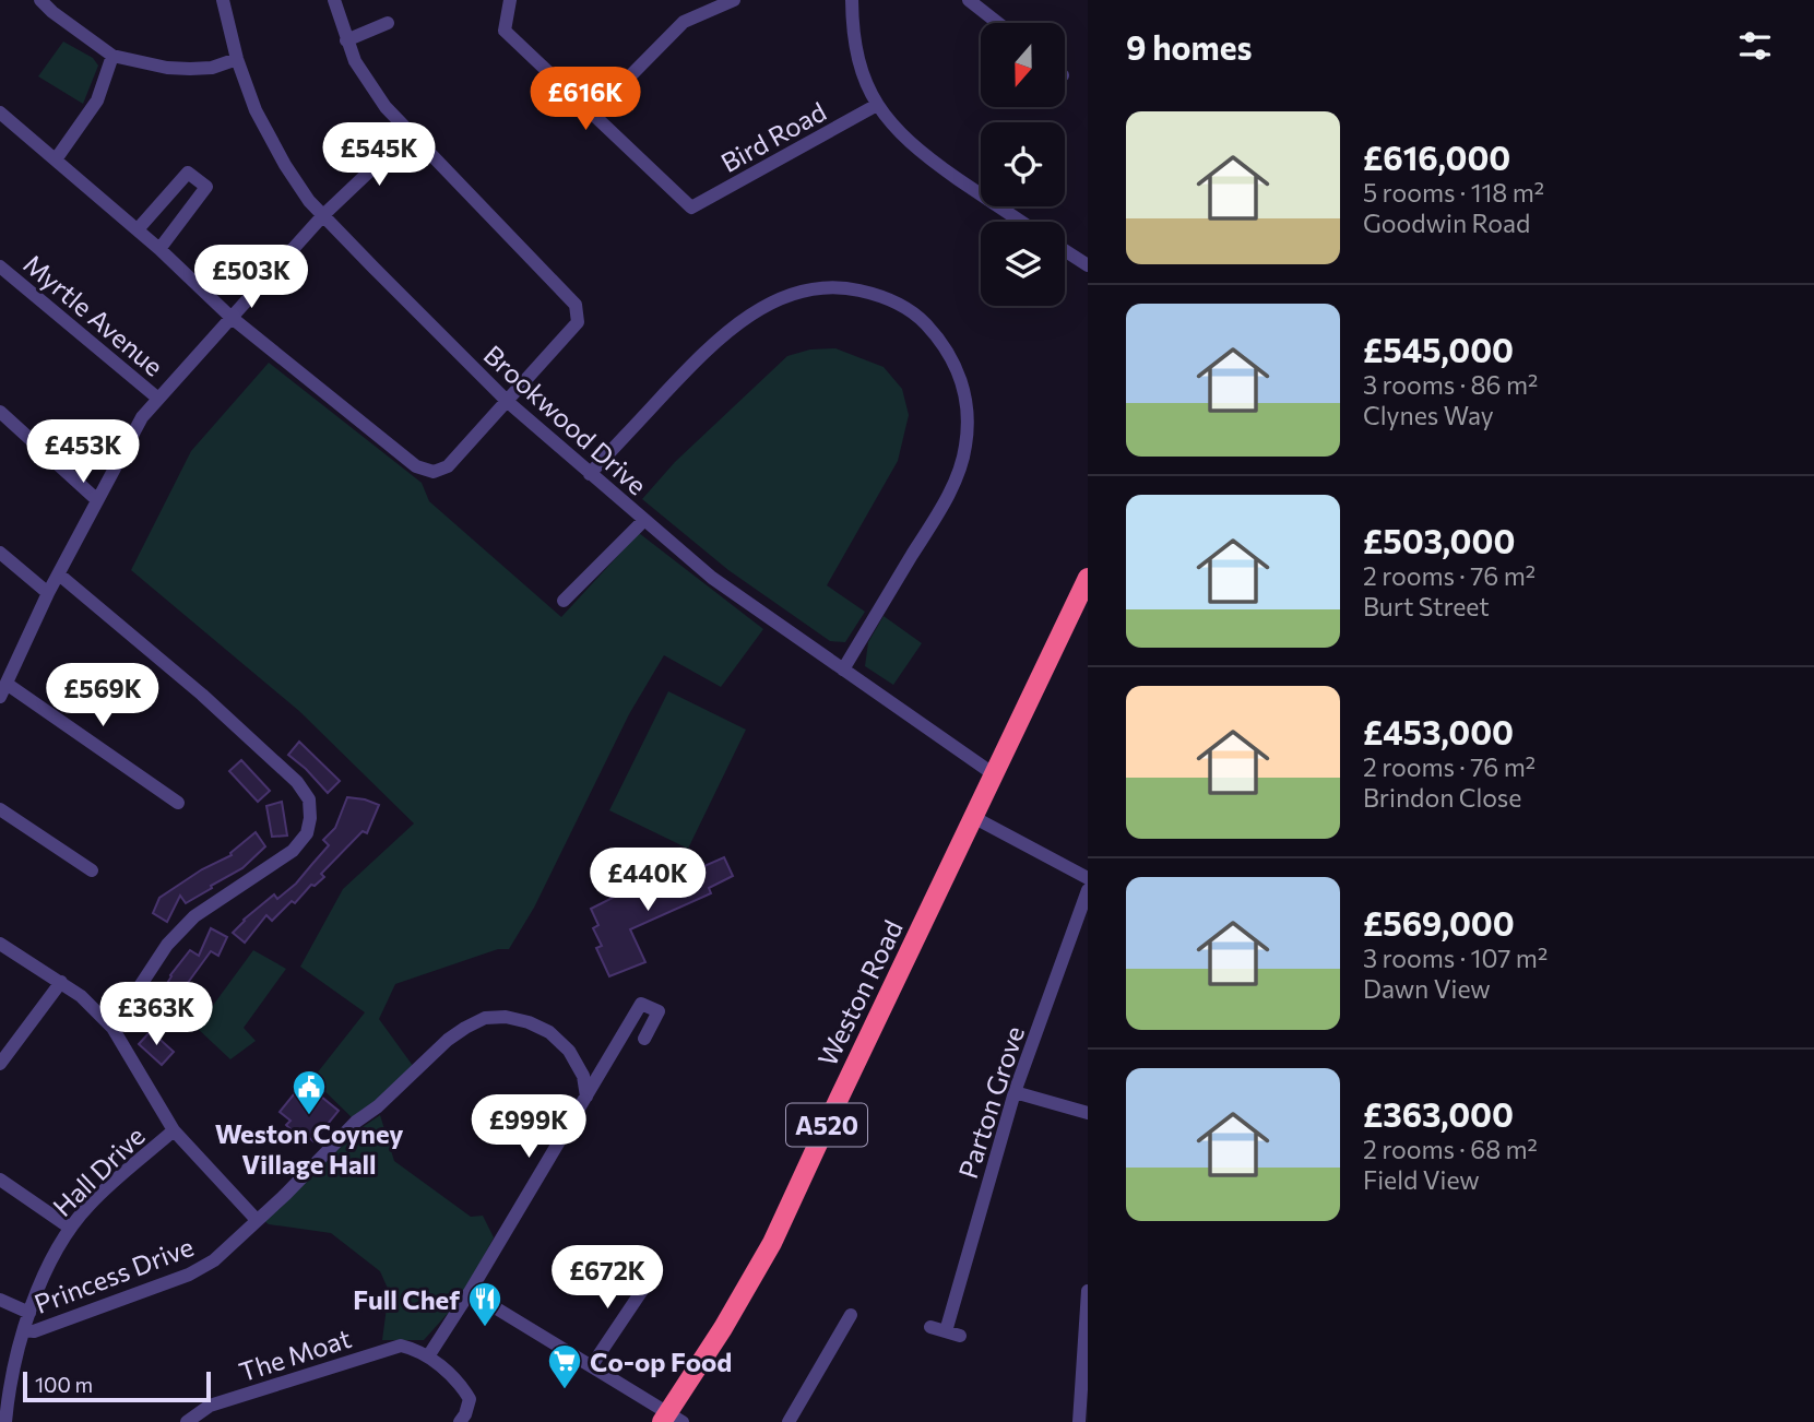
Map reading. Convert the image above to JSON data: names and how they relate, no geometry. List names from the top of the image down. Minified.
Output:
{"streets":{"highway":["Weston Road","A520"],"street":["Bird Road","Myrtle Avenue","Brookwood Drive","Parton Grove","Hall Drive","Princess Drive","The Moat"]},"crossings":[["Brookwood Drive","Weston Road"],["Hall Drive","Princess Drive"]],"places":{"public building":["Weston Coyney Village Hall"],"restaurant":["Full Chef"],"supermarket":["Co-op Food"]},"scale_bar":"100 m","north":"bottom","page":{"heading":"9 homes","price":["£616K","£545K","£503K","£453K","£569K","£440K","£363K","£999K","£672K"],"list":[{"name":"£616,000","note":"5 rooms · 118 m² · Goodwin Road"},{"name":"£545,000","note":"3 rooms · 86 m² · Clynes Way"},{"name":"£503,000","note":"2 rooms · 76 m² · Burt Street"},{"name":"£453,000","note":"2 rooms · 76 m² · Brindon Close"},{"name":"£569,000","note":"3 rooms · 107 m² · Dawn View"},{"name":"£363,000","note":"2 rooms · 68 m² · Field View"}],"scale":"100 m"}}
